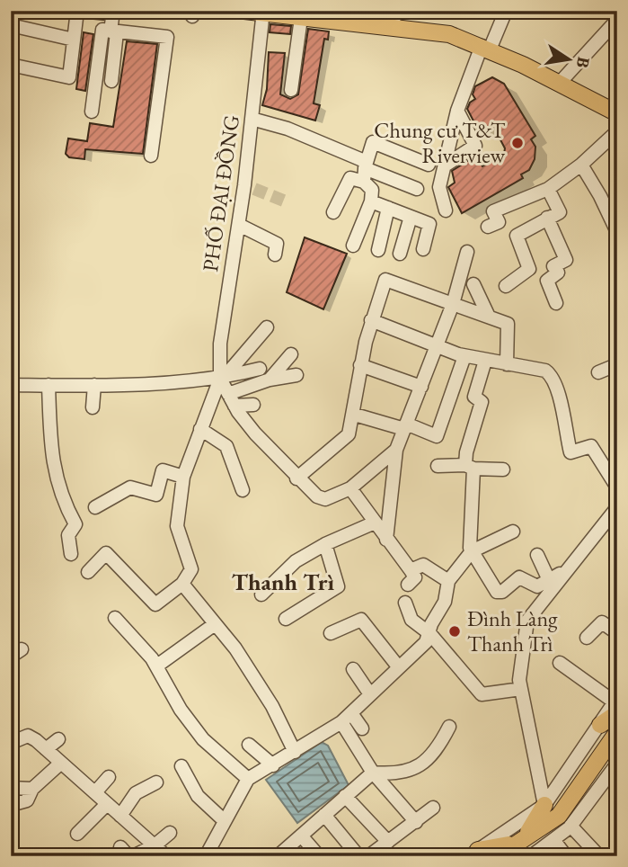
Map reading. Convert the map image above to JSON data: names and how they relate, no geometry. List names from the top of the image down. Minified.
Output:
{"streets":{"street":["PHỐ ĐẠI ĐỒNG"]},"districts":["Thanh Trì"],"places":["Chung cư T&T Riverview","Đình Làng Thanh Trì"],"north":"right"}
